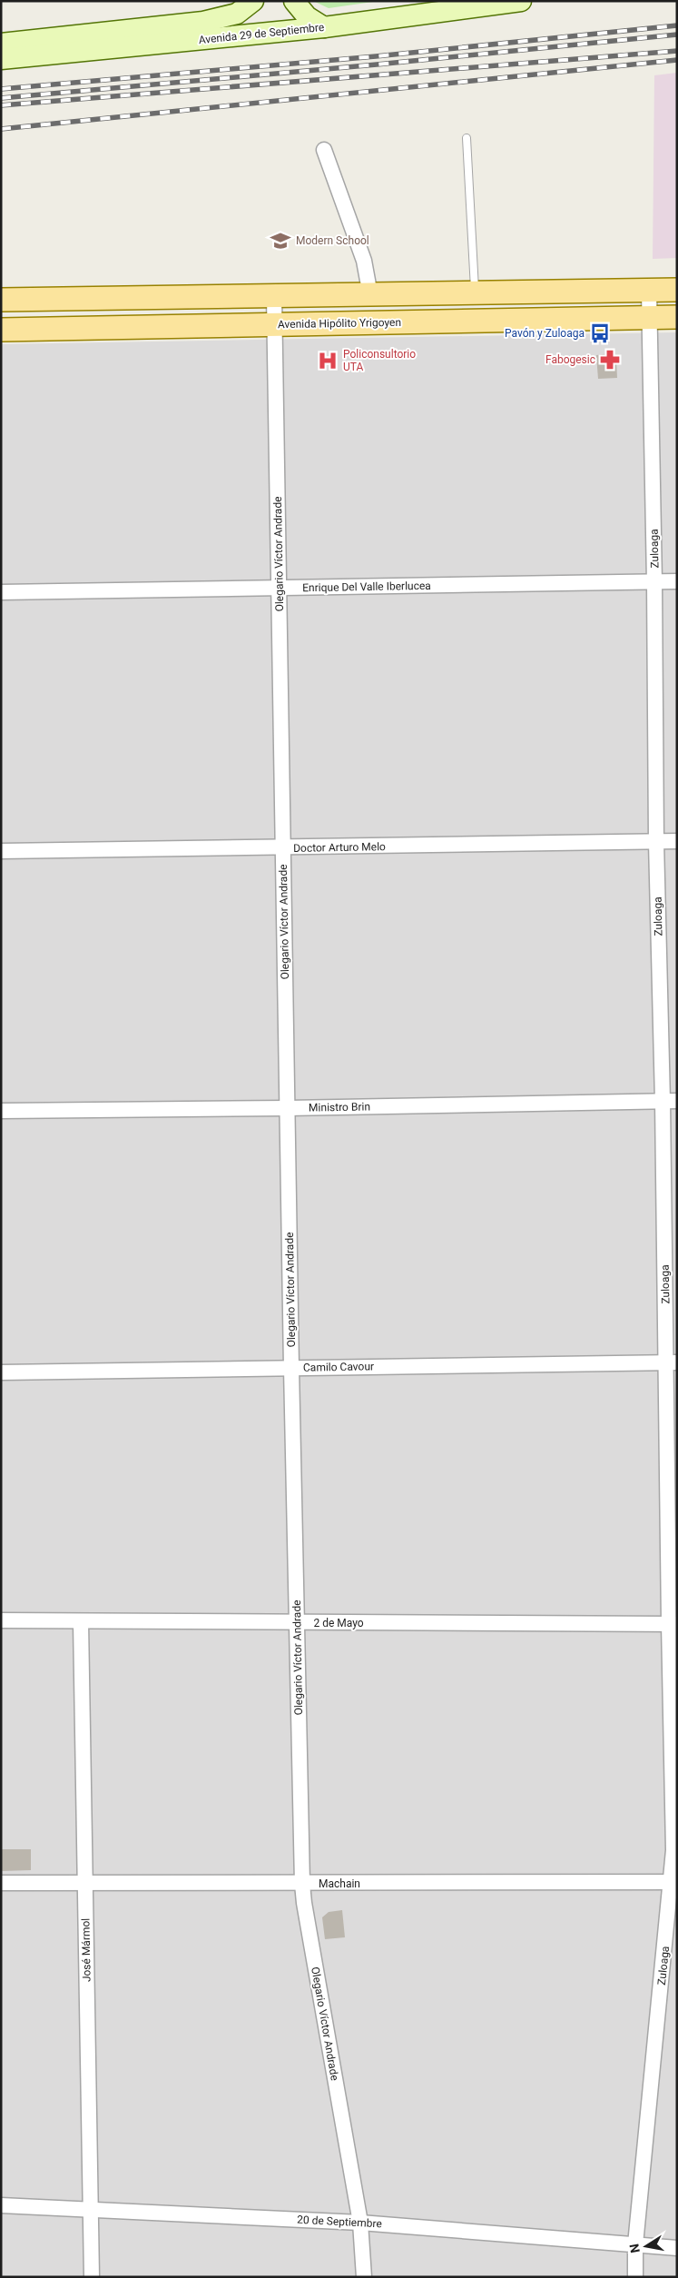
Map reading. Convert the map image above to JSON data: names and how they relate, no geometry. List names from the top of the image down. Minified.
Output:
{"streets":{"main road":["Avenida Hipólito Yrigoyen"],"street":["Avenida 29 de Septiembre","Zuloaga","Olegario Víctor Andrade","Enrique Del Valle Iberlucea","Doctor Arturo Melo","Ministro Brin","Camilo Cavour","2 de Mayo","Machain","José Mármol","20 de Septiembre"]},"crossings":[["Avenida Hipólito Yrigoyen","Zuloaga"],["Avenida Hipólito Yrigoyen","Olegario Víctor Andrade"],["Zuloaga","Enrique Del Valle Iberlucea"],["Zuloaga","Doctor Arturo Melo"],["Zuloaga","Ministro Brin"],["Zuloaga","Camilo Cavour"],["Zuloaga","2 de Mayo"],["Zuloaga","Machain"],["Zuloaga","20 de Septiembre"],["Olegario Víctor Andrade","Enrique Del Valle Iberlucea"],["Olegario Víctor Andrade","Doctor Arturo Melo"],["Olegario Víctor Andrade","Ministro Brin"],["Olegario Víctor Andrade","Camilo Cavour"],["Olegario Víctor Andrade","2 de Mayo"],["Olegario Víctor Andrade","Machain"],["Olegario Víctor Andrade","20 de Septiembre"],["2 de Mayo","José Mármol"],["Machain","José Mármol"],["José Mármol","20 de Septiembre"]],"places":{"school or university":["Modern School"],"bus stop":["Pavón y Zuloaga"],"pharmacy":["Fabogesic"],"hospital":["Policonsultorio UTA"]},"north":"left"}
